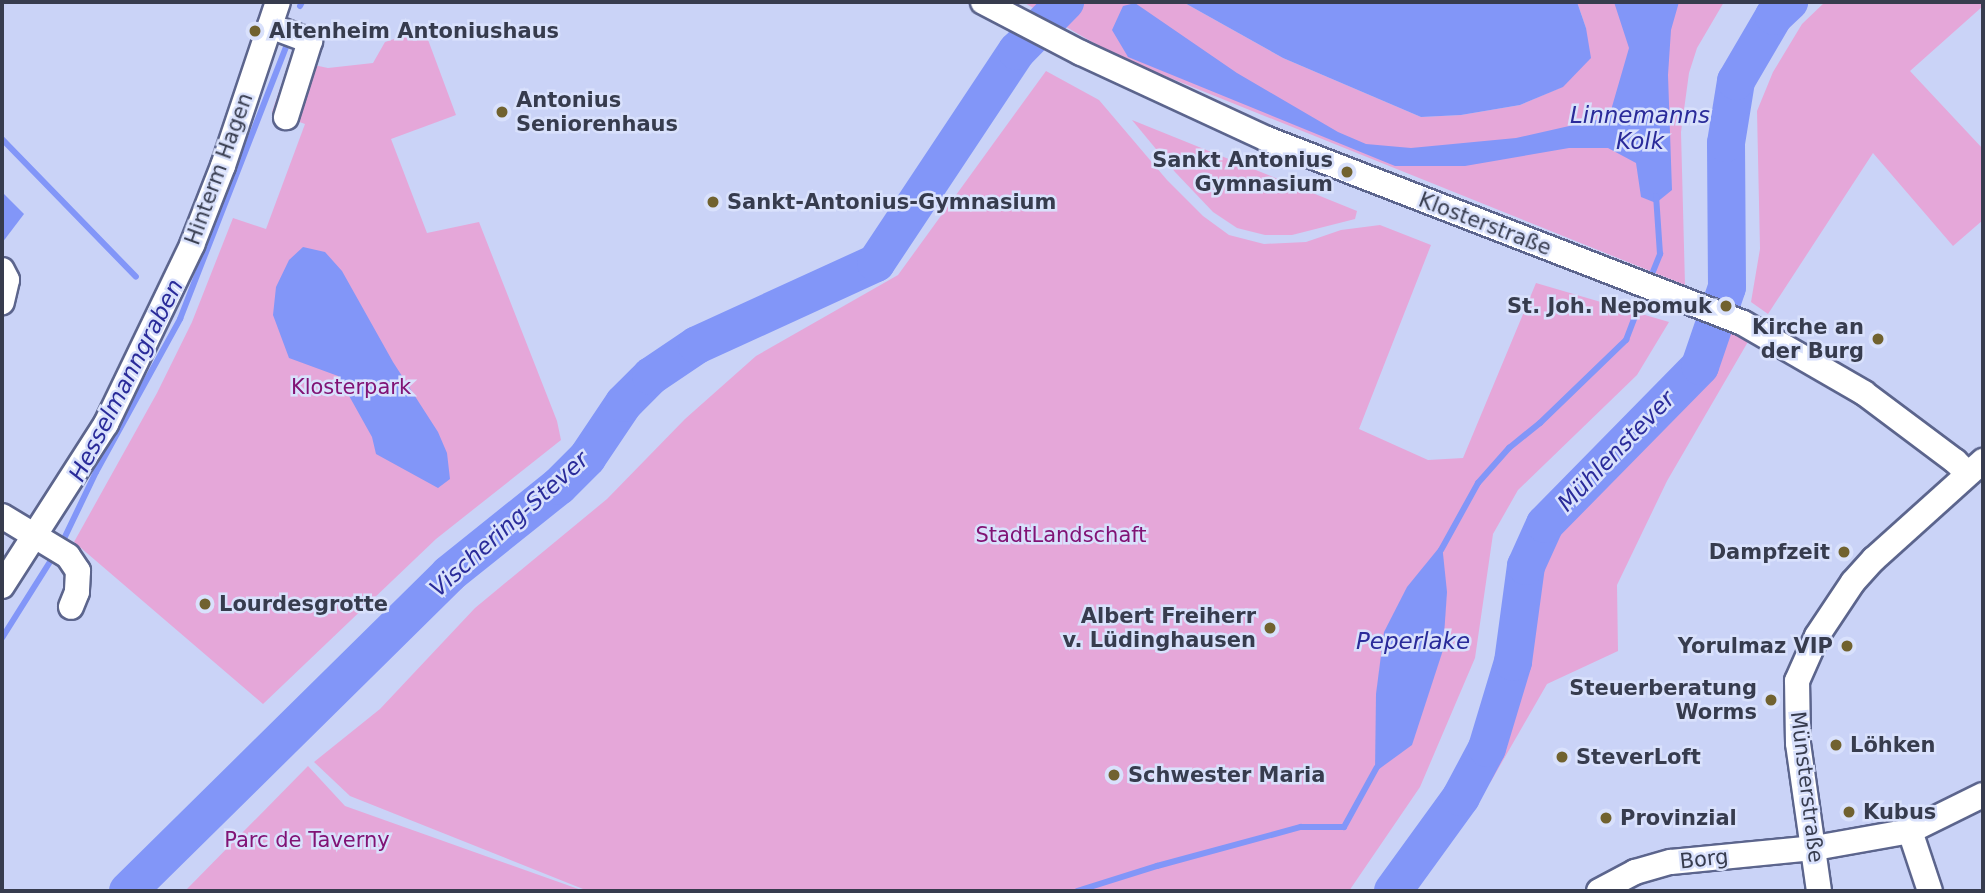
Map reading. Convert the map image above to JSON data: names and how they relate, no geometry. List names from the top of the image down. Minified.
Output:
{"streets":{"street":["Hinterm Hagen","Klosterstraße","Münsterstraße","Borg"]},"crossings":[["Klosterstraße","Münsterstraße"],["Münsterstraße","Borg"]],"water":["Linnemanns Kolk","Hesselmanngraben","Mühlenstever","Vischering-Stever","Peperlake"],"parks":["Klosterpark","StadtLandschaft","Parc de Taverny"],"places":["Altenheim Antoniushaus","Antonius Seniorenhaus","Sankt Antonius Gymnasium","Sankt-Antonius-Gymnasium","St. Joh. Nepomuk","Kirche an der Burg","Dampfzeit","Lourdesgrotte","Albert Freiherr v. Lüdinghausen","Yorulmaz VIP","Steuerberatung Worms","Löhken","SteverLoft","Schwester Maria","Kubus","Provinzial"]}
